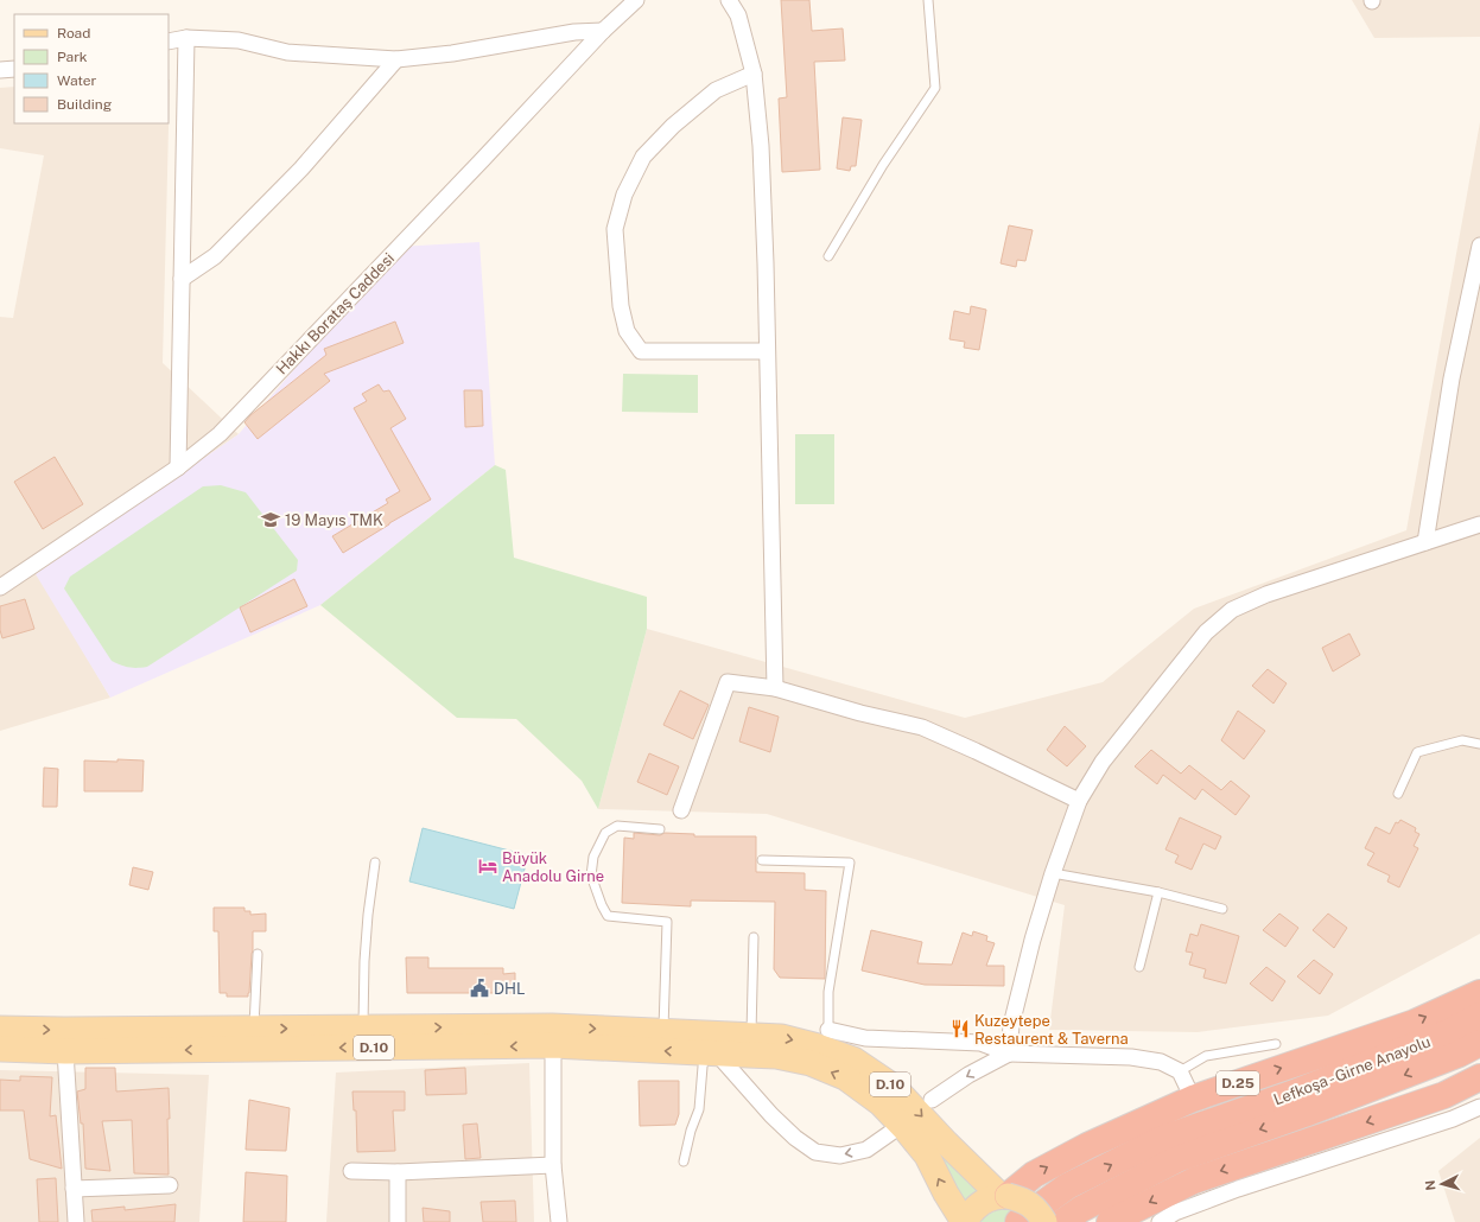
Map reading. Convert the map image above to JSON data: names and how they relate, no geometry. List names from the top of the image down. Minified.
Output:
{"streets":{"highway":["Lefkoşa - Girne Anayolu","D.25"],"main road":["D.10"],"street":["Hakkı Borataş Caddesi"]},"crossings":[["D.10","D.25"]],"places":{"school or university":["19 Mayıs TMK"],"hotel":["Büyük Anadolu Girne"],"public building":["DHL"],"restaurant":["Kuzeytepe Restaurent & Taverna"]},"legend":["Road","Park","Water","Building"],"north":"left"}
